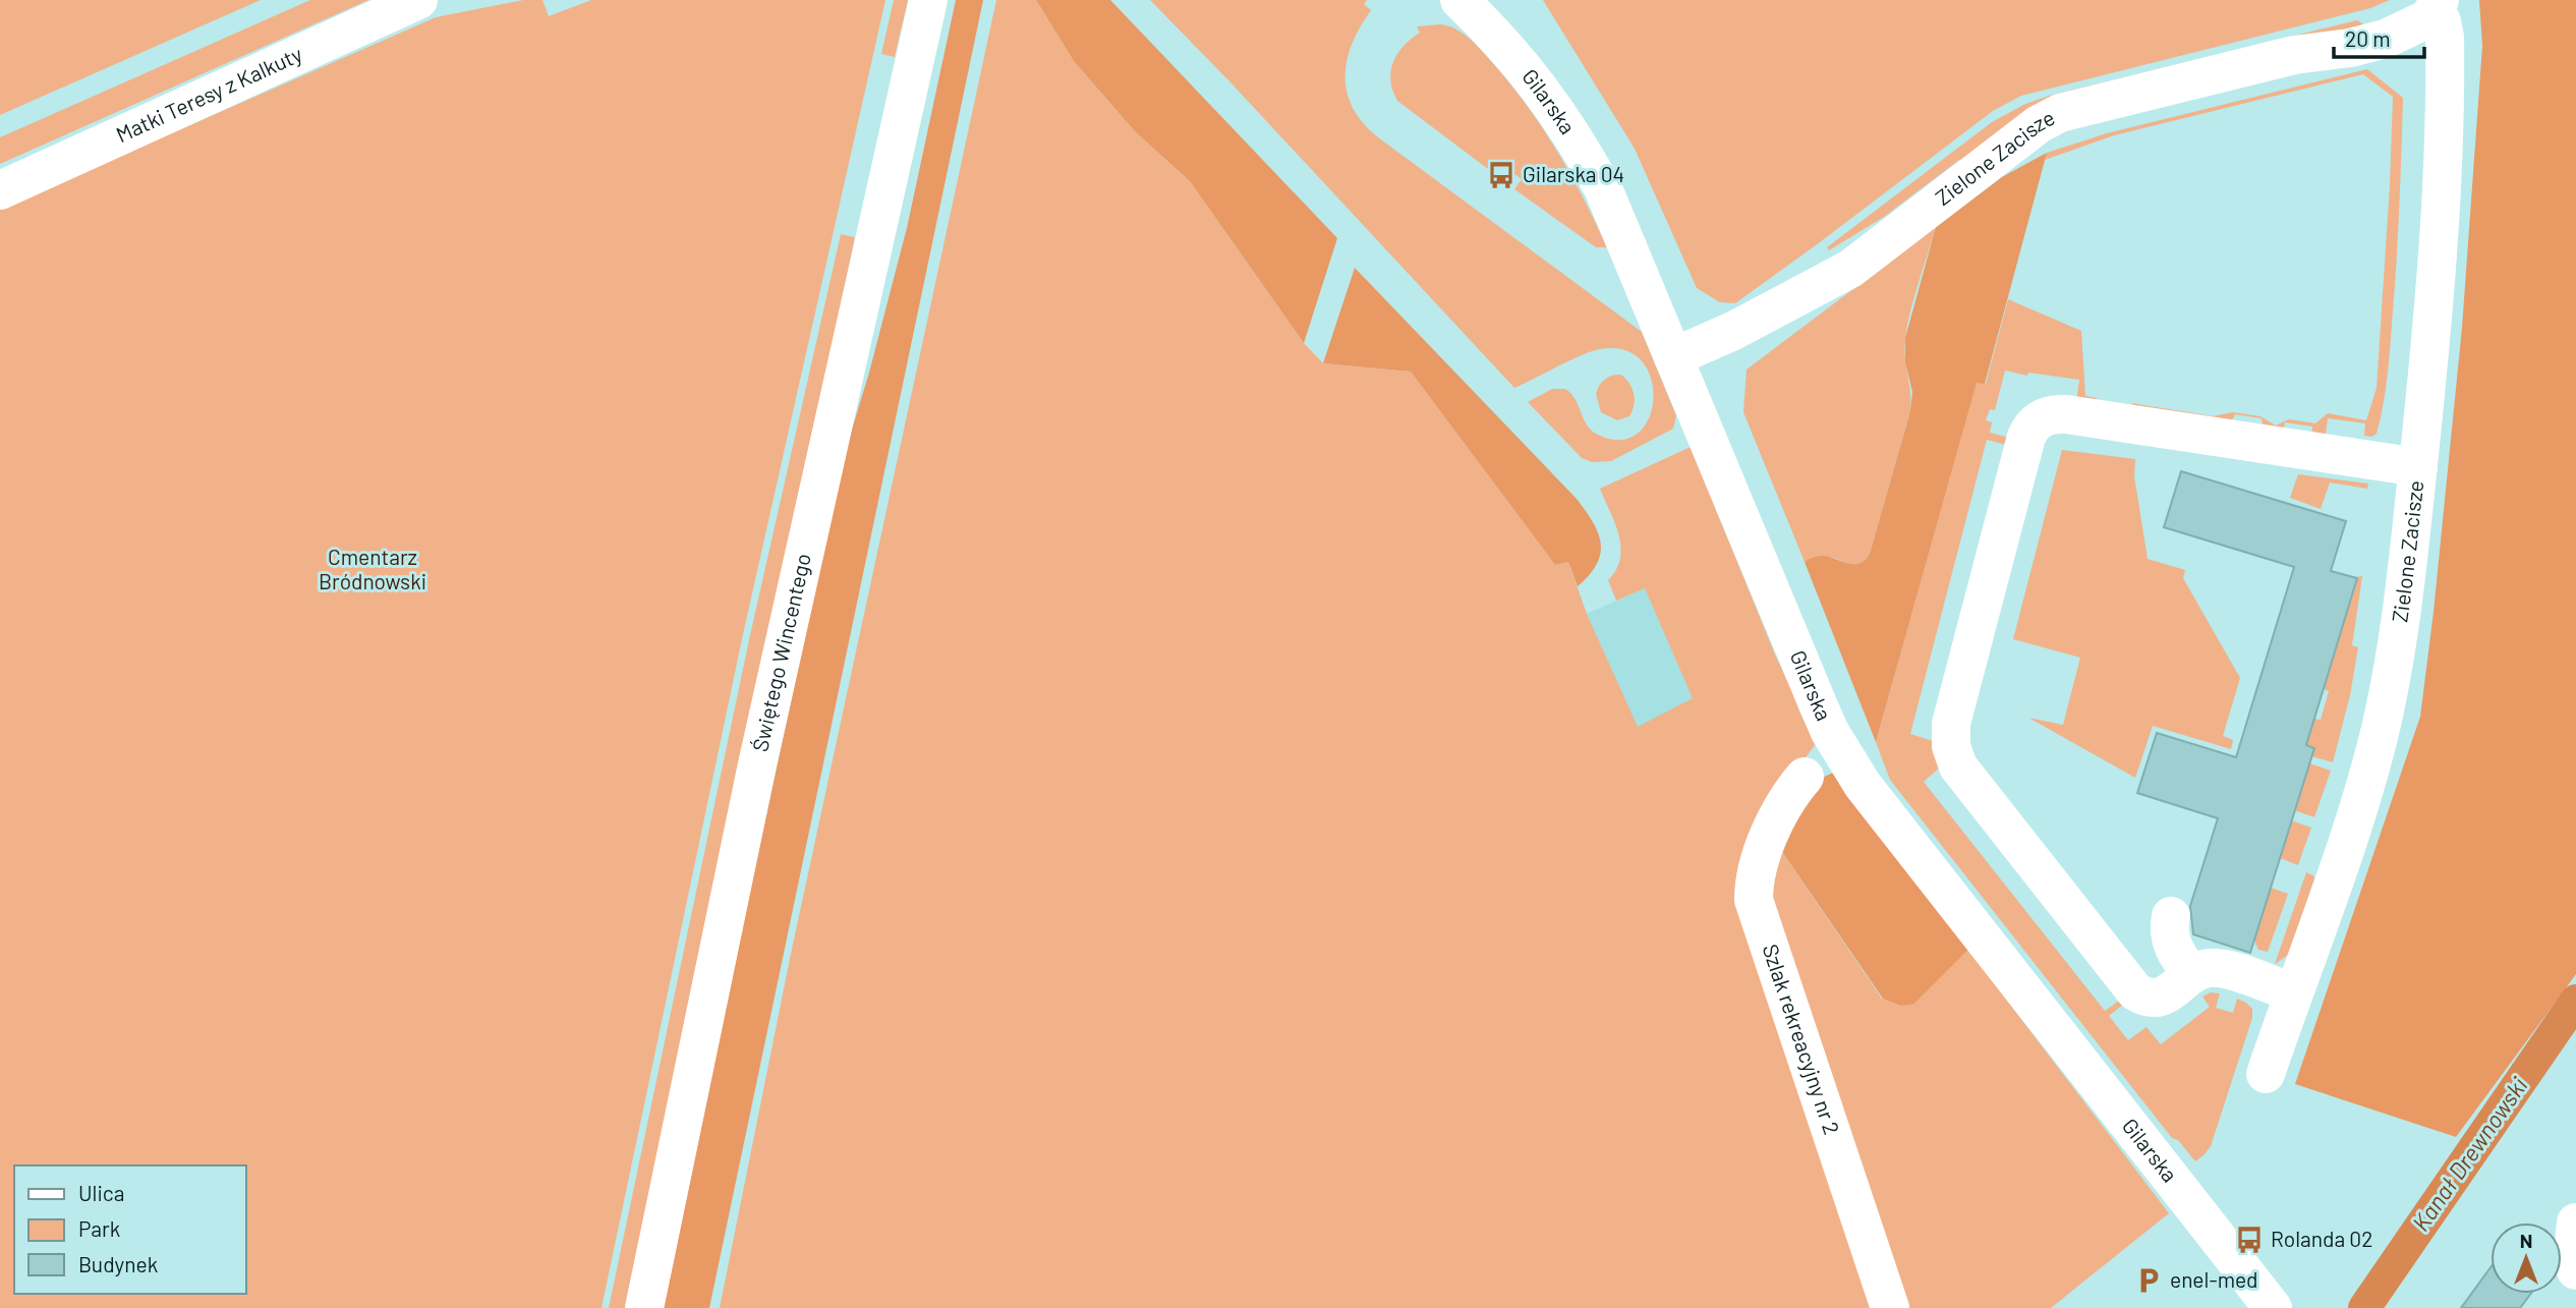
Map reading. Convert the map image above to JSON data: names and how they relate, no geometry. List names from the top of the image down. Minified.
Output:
{"streets":{"street":["Matki Teresy z Kalkuty","Gilarska","Zielone Zacisze","Świętego Wincentego","Szlak rekreacyjny nr 2"]},"crossings":[["Gilarska","Zielone Zacisze"]],"water":["Kanał Drewnowski"],"parks":["Cmentarz Bródnowski"],"places":{"bus stop":["Gilarska 04","Rolanda 02"],"parking":["enel-med"]},"legend":["Ulica","Park","Budynek"],"scale_bar":"20 m","north":"top"}
